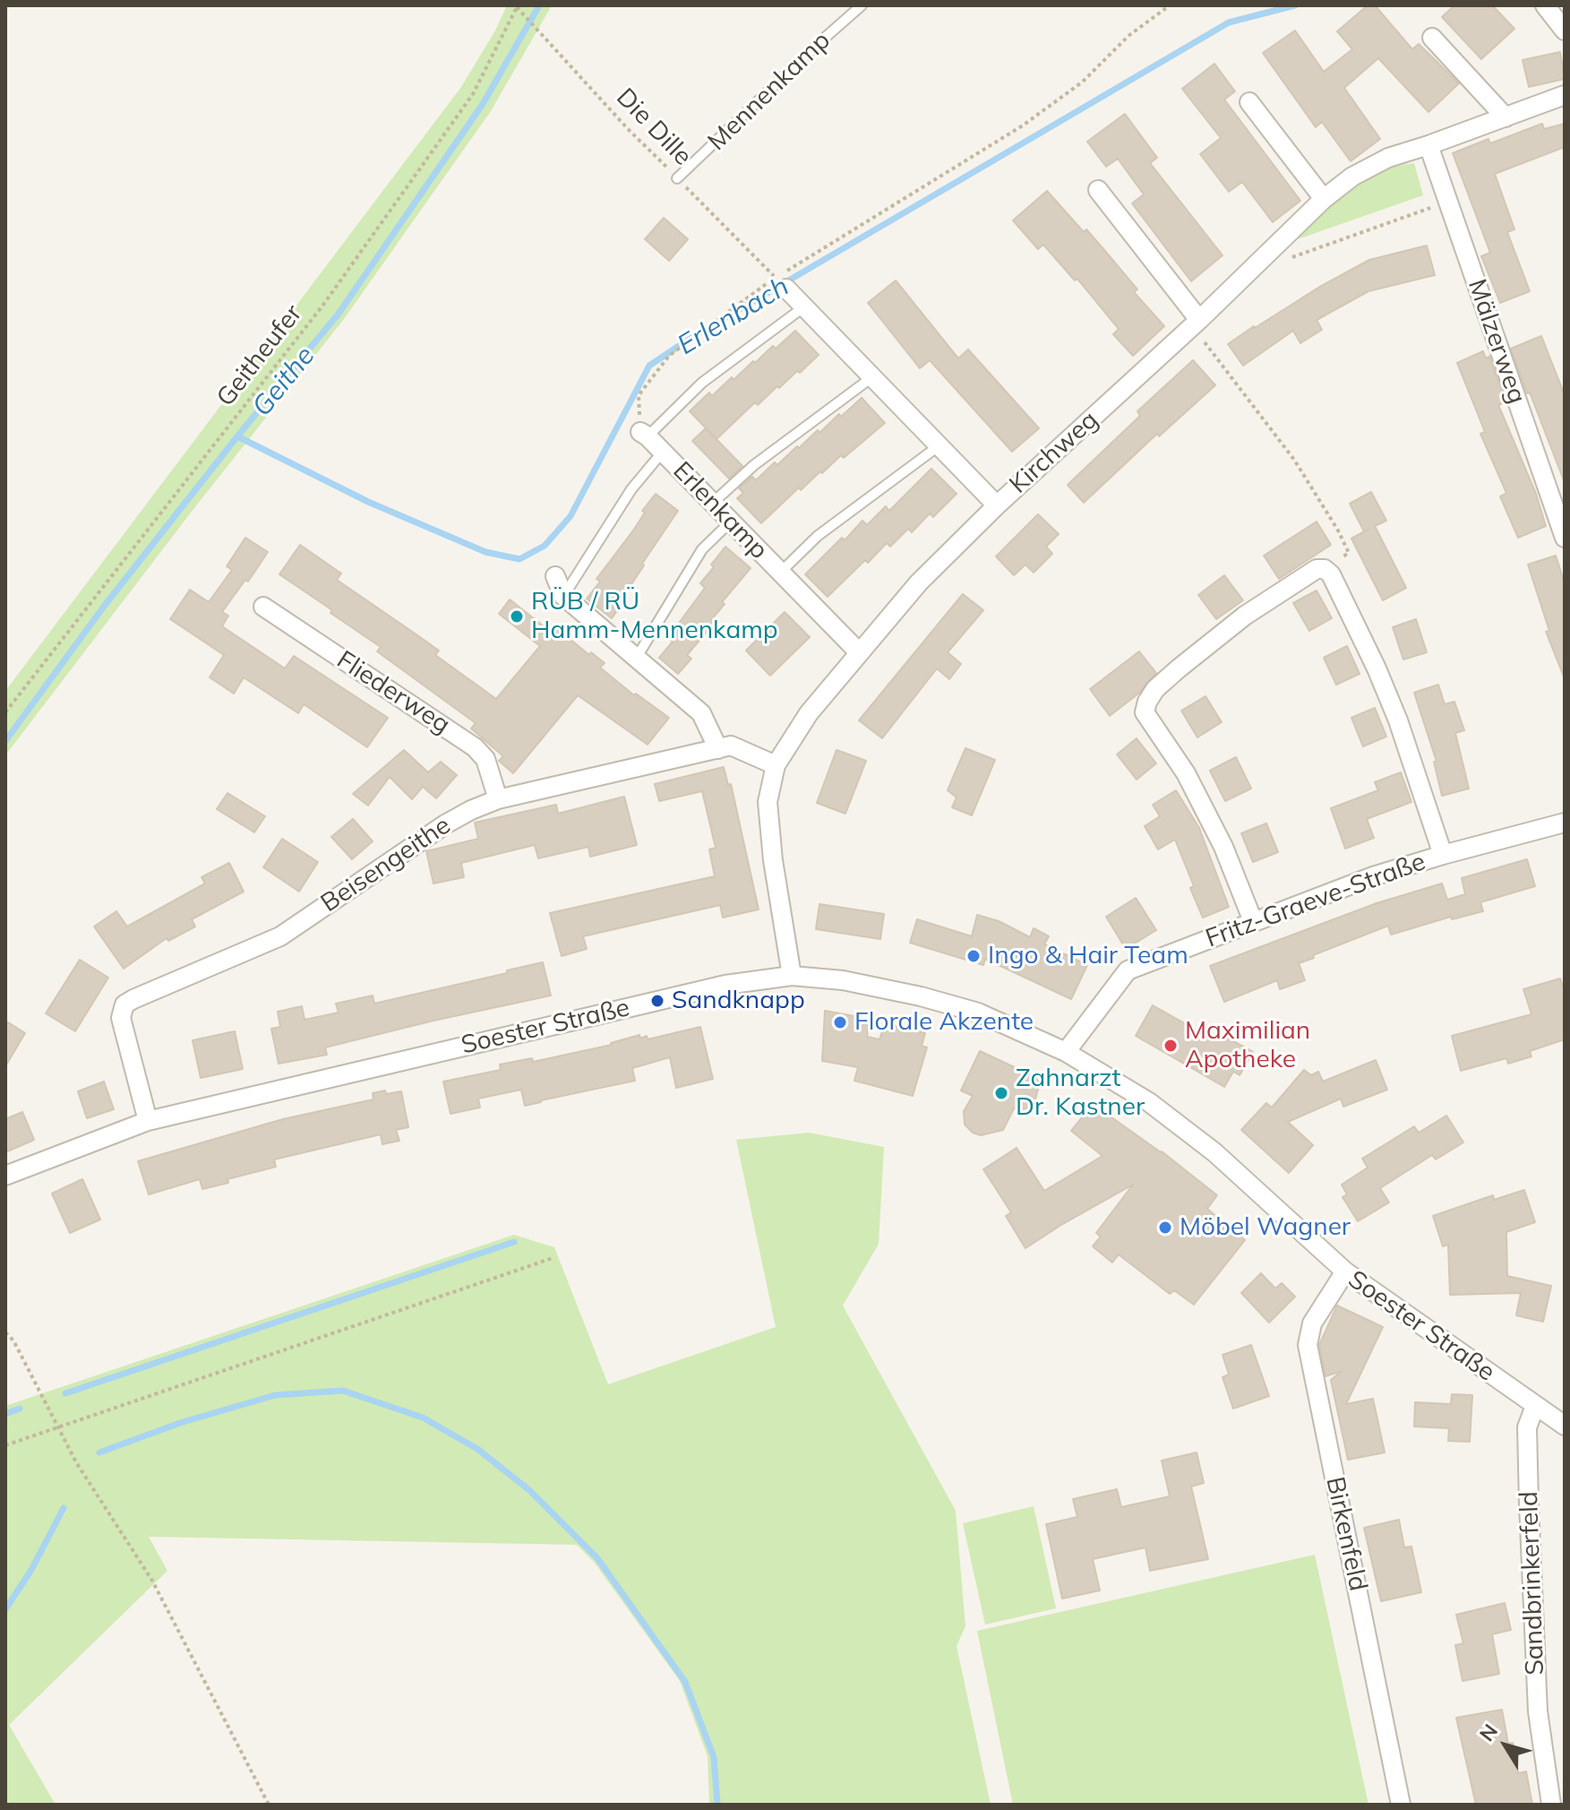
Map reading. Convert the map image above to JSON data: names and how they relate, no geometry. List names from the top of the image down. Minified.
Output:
{"streets":{"street":["Mälzerweg","Kirchweg","Erlenkamp","Fliederweg","Beisengeithe","Fritz-Graeve-Straße","Soester Straße","Birkenfeld","Sandbrinkerfeld"],"lane":["Mennenkamp"],"path":["Die Dille","Geitheufer"]},"crossings":[["Mennenkamp","Die Dille"],["Die Dille","Geitheufer"],["Mälzerweg","Kirchweg"],["Kirchweg","Erlenkamp"],["Kirchweg","Beisengeithe"],["Kirchweg","Soester Straße"],["Fliederweg","Beisengeithe"],["Beisengeithe","Soester Straße"],["Fritz-Graeve-Straße","Soester Straße"],["Soester Straße","Birkenfeld"],["Soester Straße","Sandbrinkerfeld"]],"water":["Erlenbach","Geithe"],"places":["RÜB / RÜ Hamm-Mennenkamp","Ingo & Hair Team","Sandknapp","Florale Akzente","Maximilian Apotheke","Zahnarzt Dr. Kastner","Möbel Wagner"],"north":"top left"}
